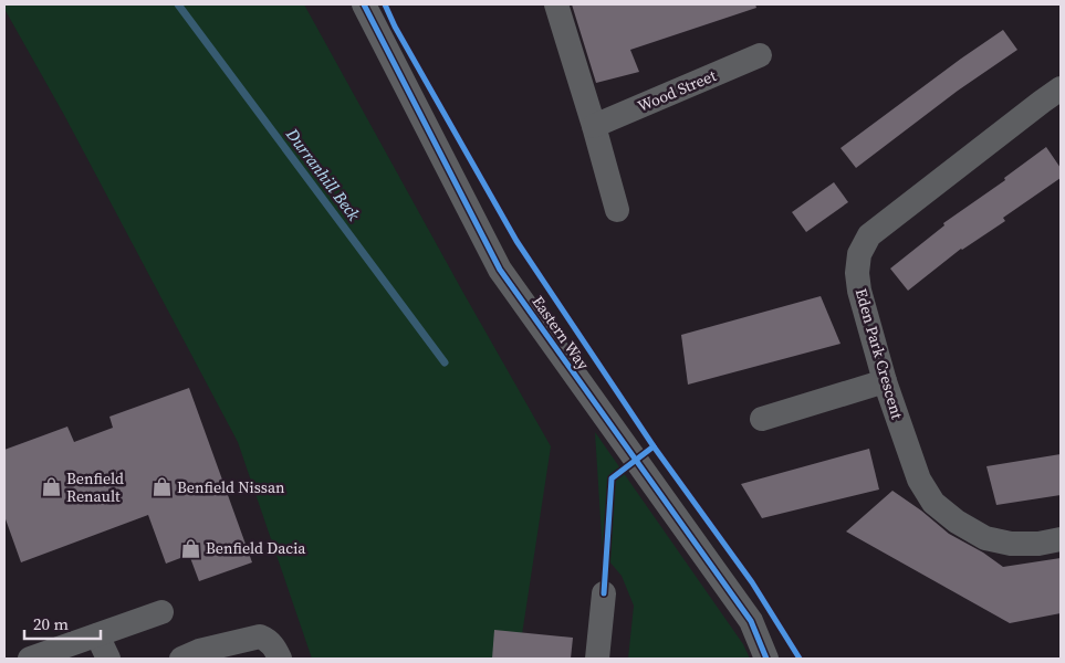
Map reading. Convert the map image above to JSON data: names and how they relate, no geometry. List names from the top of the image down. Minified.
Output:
{"streets":{"street":["Wood Street","Eastern Way","Eden Park Crescent"]},"water":["Durranhill Beck"],"places":{"shop":["Benfield Renault","Benfield Nissan","Benfield Dacia"]},"scale_bar":"20 m"}
